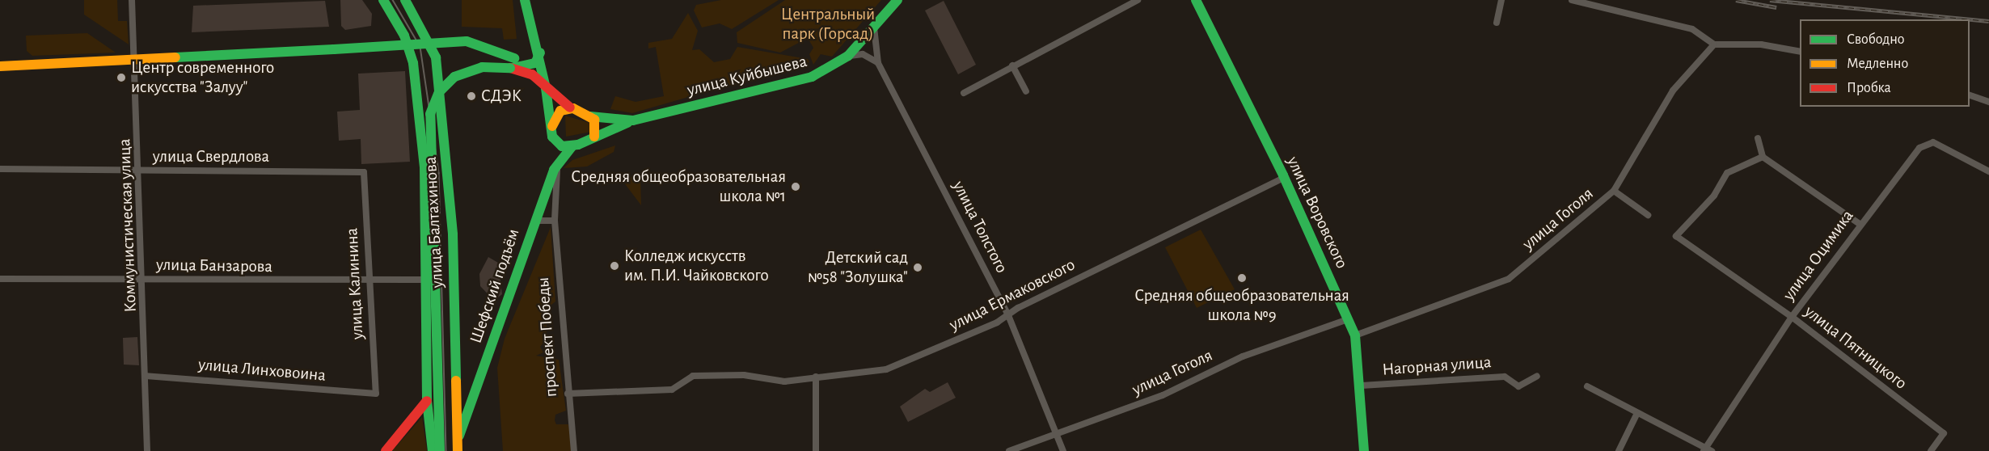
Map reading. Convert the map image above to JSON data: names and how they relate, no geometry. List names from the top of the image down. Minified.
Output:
{"streets":{"main road":["улица Куйбышева","улица Воровского","улица Балтахинова","Шефский подъём"],"street":["улица Свердлова","улица Гоголя","Коммунистическая улица","улица Толстого","улица Оцимика","улица Банзарова","улица Калинина","улица Ермаковского","проспект Победы","улица Пятницкого","Нагорная улица","улица Линховоина"]},"crossings":[["улица Куйбышева","улица Толстого"],["улица Куйбышева","Шефский подъём"],["улица Свердлова","Коммунистическая улица"],["улица Свердлова","улица Калинина"],["улица Воровского","улица Гоголя"],["улица Воровского","улица Ермаковского"],["улица Воровского","Нагорная улица"],["улица Гоголя","улица Толстого"],["улица Балтахинова","улица Банзарова"],["улица Балтахинова","Шефский подъём"],["Коммунистическая улица","улица Банзарова"],["Коммунистическая улица","улица Линховоина"],["улица Толстого","улица Ермаковского"],["улица Оцимика","улица Пятницкого"],["улица Банзарова","улица Калинина"],["улица Калинина","улица Линховоина"],["Шефский подъём","проспект Победы"],["улица Ермаковского","проспект Победы"]],"parks":["Центральный парк (Горсад)"],"places":["Центр современного искусства \"Залуу\"","СДЭК","Средняя общеобразовательная школа №1","Колледж искусств им. П.И. Чайковского","Детский сад №58 \"Золушка\"","Средняя общеобразовательная школа №9"],"legend":["Свободно","Медленно","Пробка"]}
